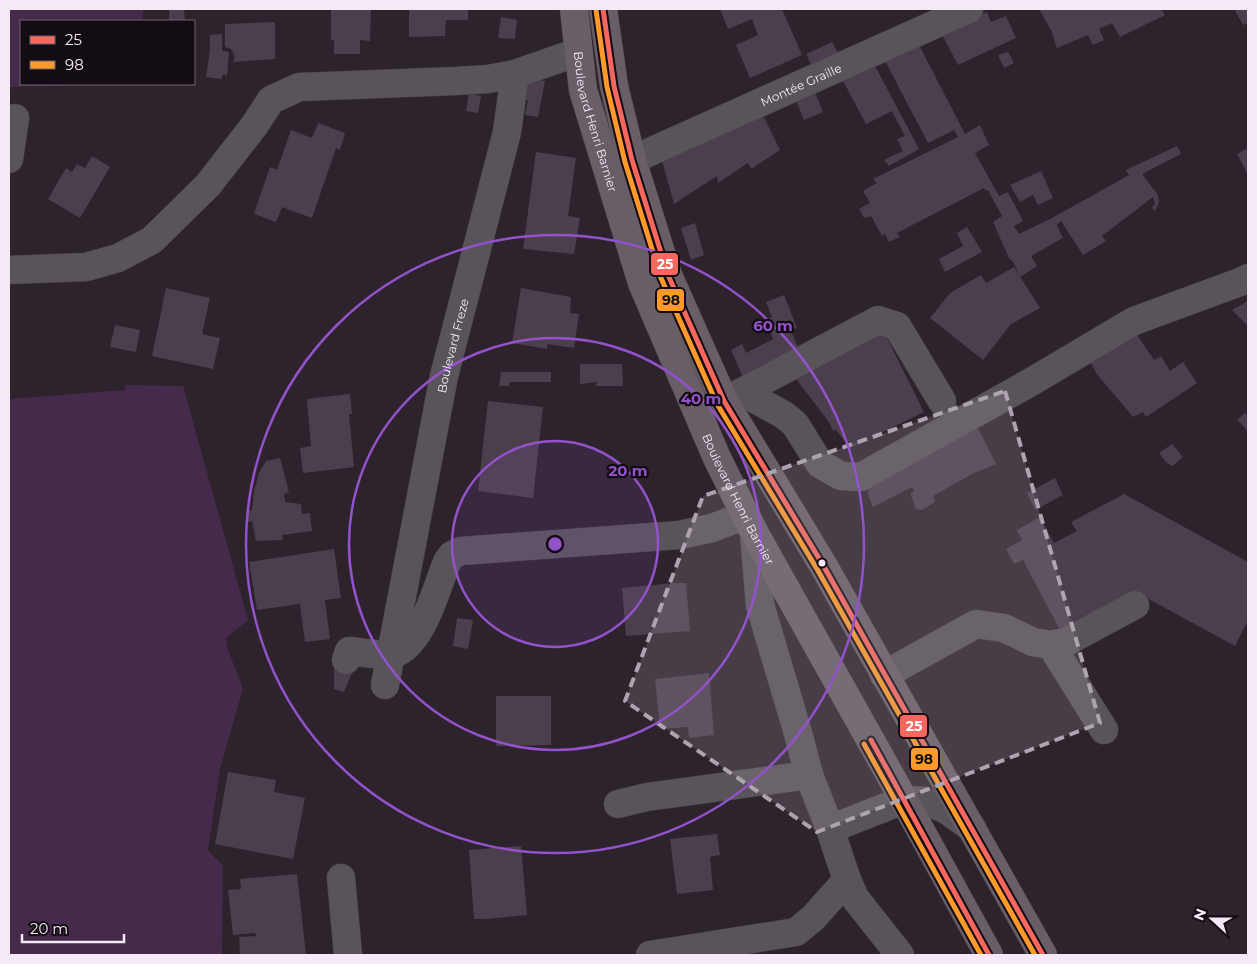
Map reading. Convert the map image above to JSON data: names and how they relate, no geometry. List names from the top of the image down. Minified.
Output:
{"streets":{"main road":["Boulevard Henri Barnier"],"street":["Montée Graille","Boulevard Freze"]},"crossings":[["Montée Graille","Boulevard Henri Barnier"]],"lines":["transit line 25","transit line 98"],"legend":["25","98"],"scale_bar":"20 m","north":"left","rings":["60 m","40 m","20 m"]}
